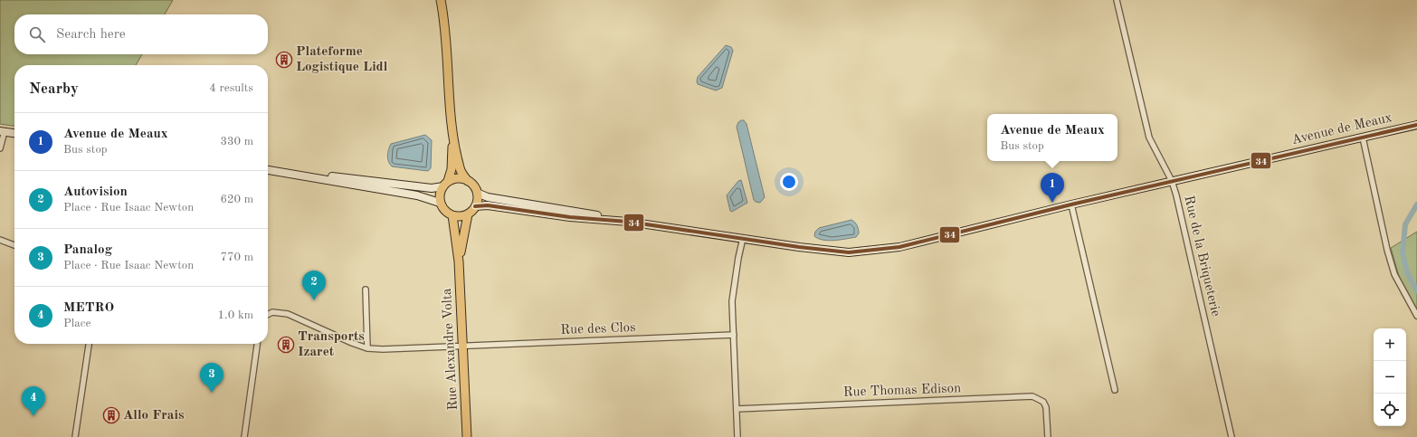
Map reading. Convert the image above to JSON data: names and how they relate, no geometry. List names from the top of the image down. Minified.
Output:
{"streets":{"main road":["Rue Alexandre Volta"],"street":["Avenue de Meaux","Rue de la Briqueterie","Rue des Clos","Rue Thomas Edison"]},"crossings":[["Avenue de Meaux","Rue de la Briqueterie"],["Rue des Clos","Rue Alexandre Volta"]],"places":{"building":["Plateforme Logistique Lidl","Transports Izaret","Allo Frais"]},"lines":["transit line 34"],"page":{"search":"Search here","heading":["Nearby","4 results"],"list":[{"mark":"1","name":"Avenue de Meaux","note":"Bus stop","value":"330 m"},{"mark":"2","name":"Autovision","note":"Place · Rue Isaac Newton","value":"620 m"},{"mark":"3","name":"Panalog","note":"Place · Rue Isaac Newton","value":"770 m"},{"mark":"4","name":"METRO","note":"Place","value":"1.0 km"}],"popup":["Avenue de Meaux","Bus stop"],"pins":["1","2","3","4"],"map_buttons":["+","−"]}}
